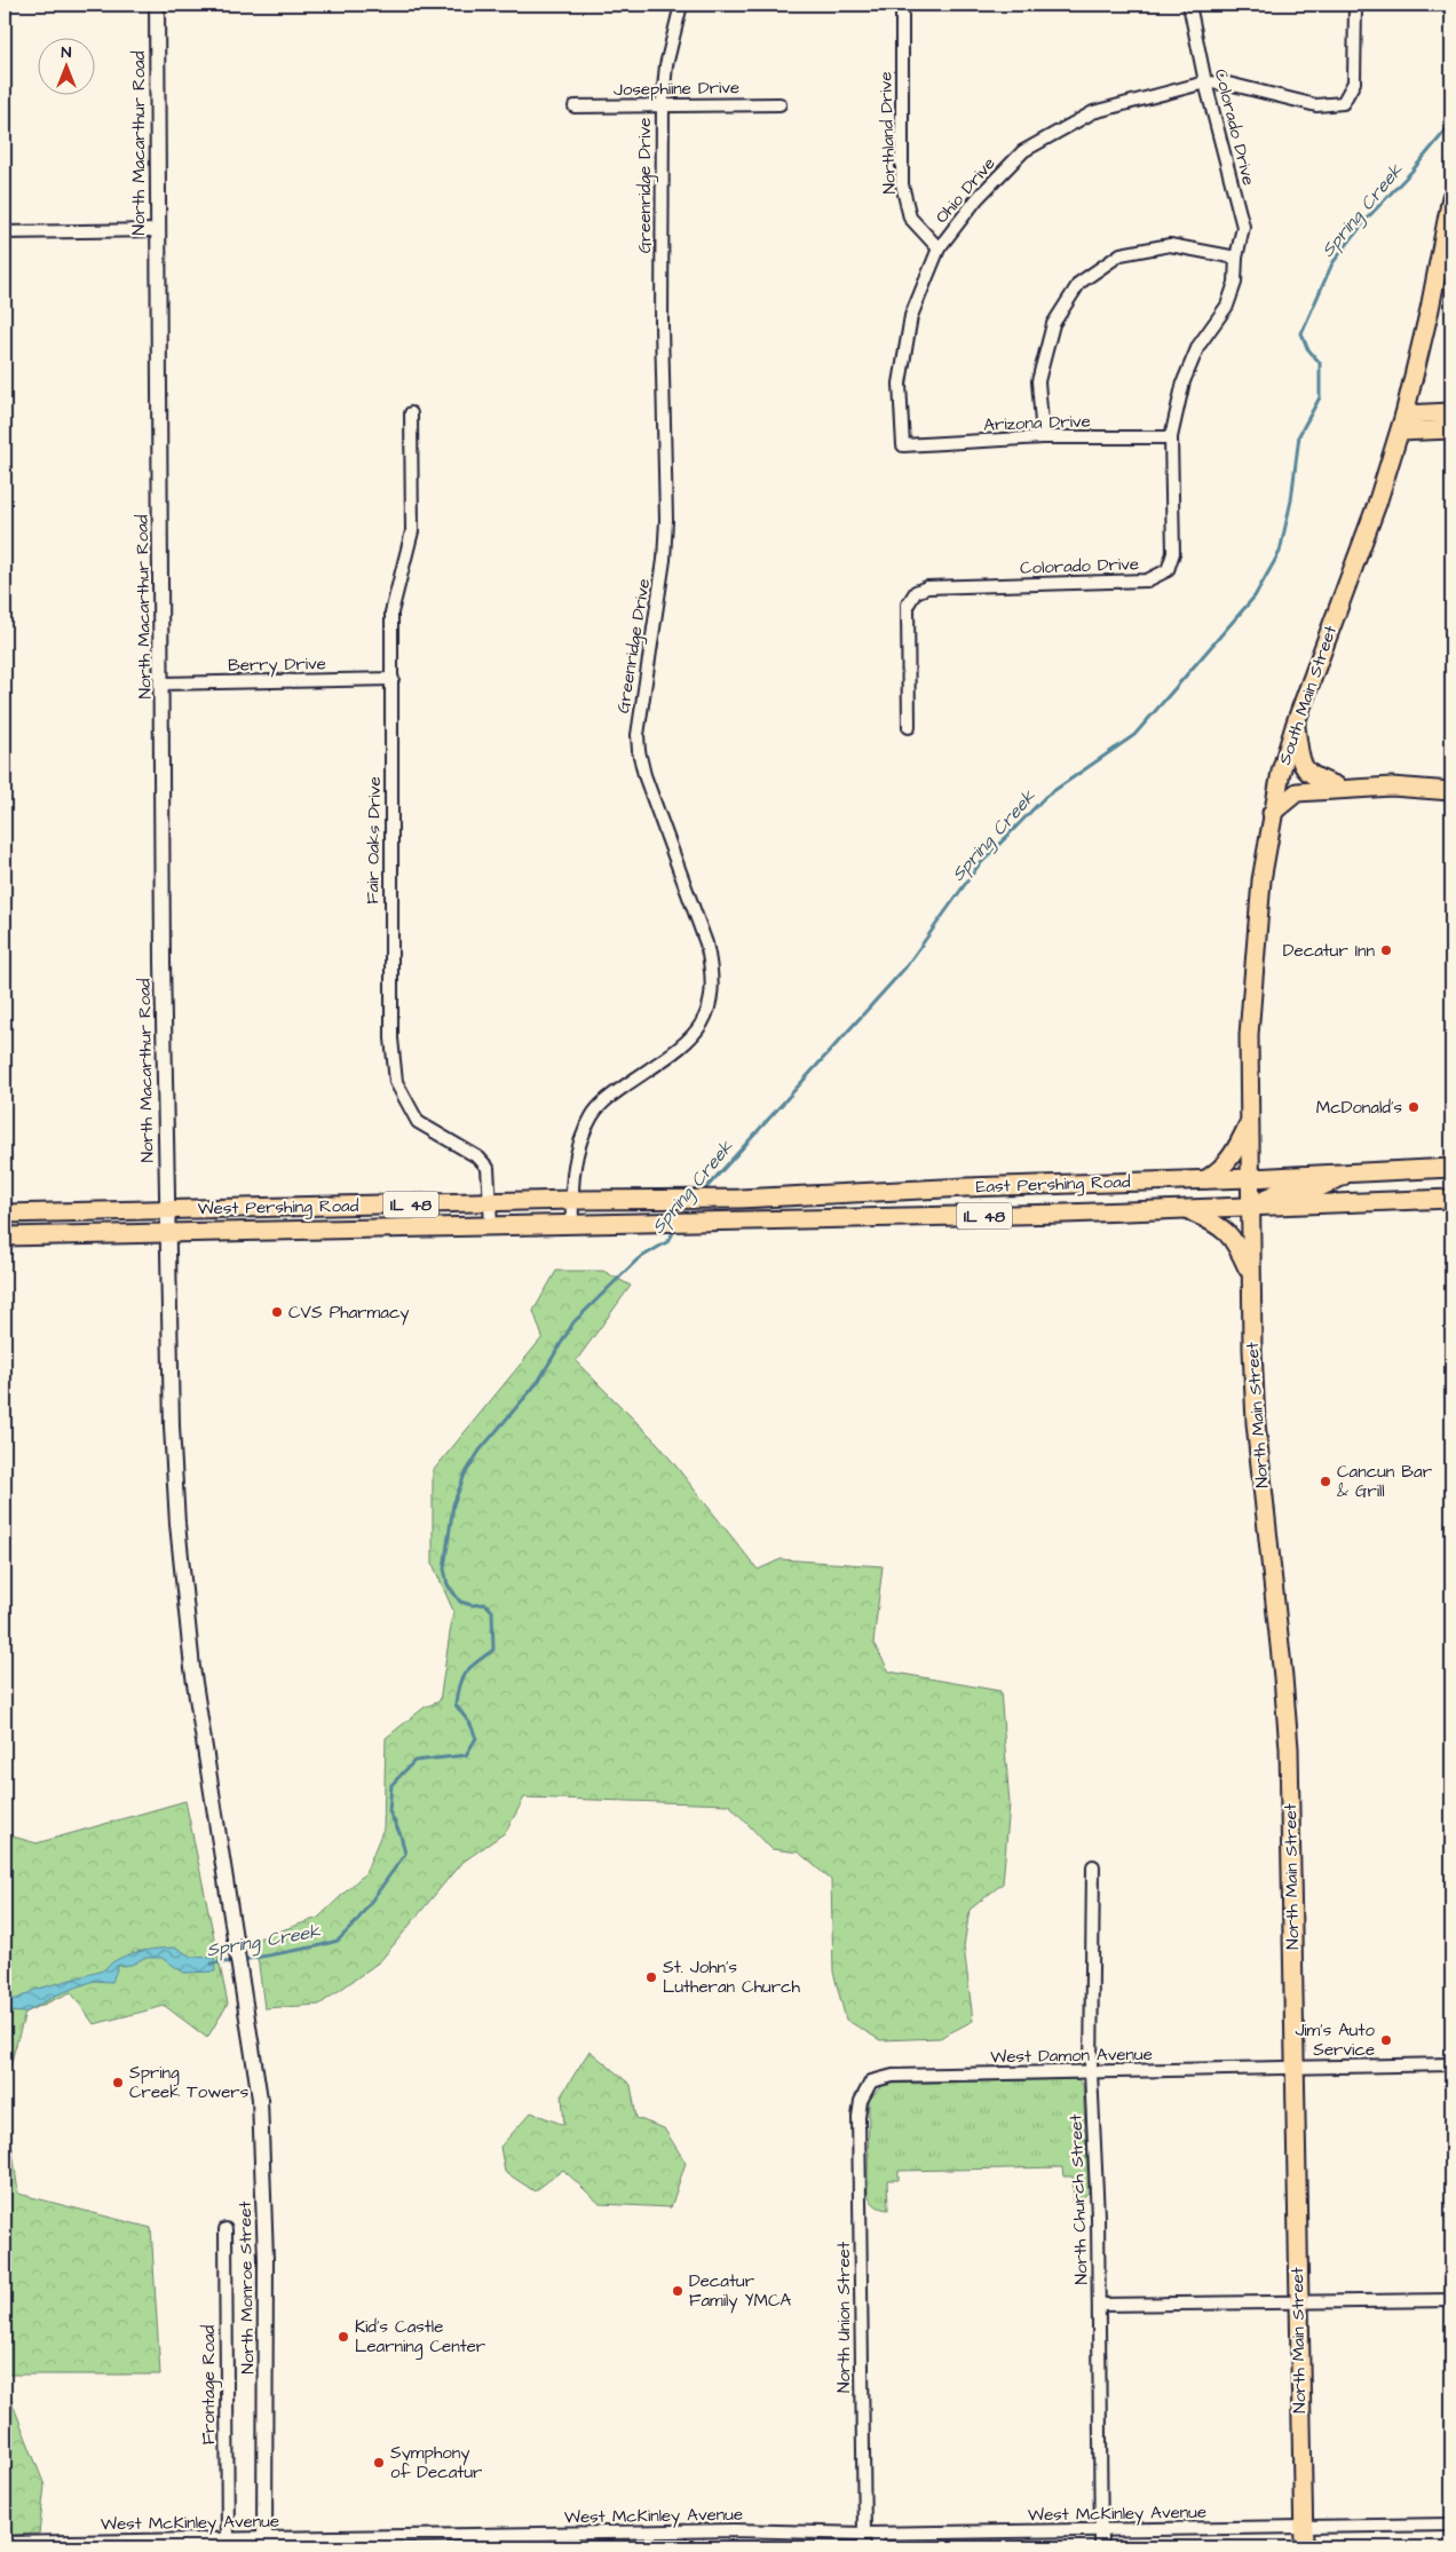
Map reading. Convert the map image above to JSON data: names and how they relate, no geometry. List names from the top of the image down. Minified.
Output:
{"streets":{"main road":["South Main Street","East Pershing Road","IL 48","West Pershing Road","North Main Street"],"street":["Josephiine Drive","Colorado Drive","Northland Drive","North Macarthur Road","Greenridge Drive","Ohio Drive","Arizona Drive","Berry Drive","Fair Oaks Drive","West Damon Avenue","North Church Street","North Monroe Street","North Union Street","Frontage Road","West McKinley Avenue"]},"crossings":[["Josephiine Drive","Greenridge Drive"],["Colorado Drive","Ohio Drive"],["Colorado Drive","Arizona Drive"],["Northland Drive","Ohio Drive"],["North Macarthur Road","Berry Drive"],["North Macarthur Road","West Pershing Road"],["North Macarthur Road","North Monroe Street"],["Greenridge Drive","West Pershing Road"],["Ohio Drive","Arizona Drive"],["Berry Drive","Fair Oaks Drive"],["South Main Street","East Pershing Road"],["South Main Street","IL 48"],["South Main Street","North Main Street"],["Fair Oaks Drive","West Pershing Road"],["East Pershing Road","West Pershing Road"],["IL 48","West Pershing Road"],["IL 48","North Main Street"],["North Main Street","West Damon Avenue"],["North Main Street","West McKinley Avenue"],["West Damon Avenue","North Church Street"],["West Damon Avenue","North Union Street"],["North Church Street","West McKinley Avenue"],["North Monroe Street","West McKinley Avenue"],["North Union Street","West McKinley Avenue"],["Frontage Road","West McKinley Avenue"]],"water":["Spring Creek"],"places":["Decatur Inn","McDonald's","CVS Pharmacy","Cancun Bar & Grill","St. John's Lutheran Church","Jim's Auto Service","Spring Creek Towers","Decatur Family YMCA","Kid's Castle Learning Center","Symphony of Decatur"],"north":"top"}
